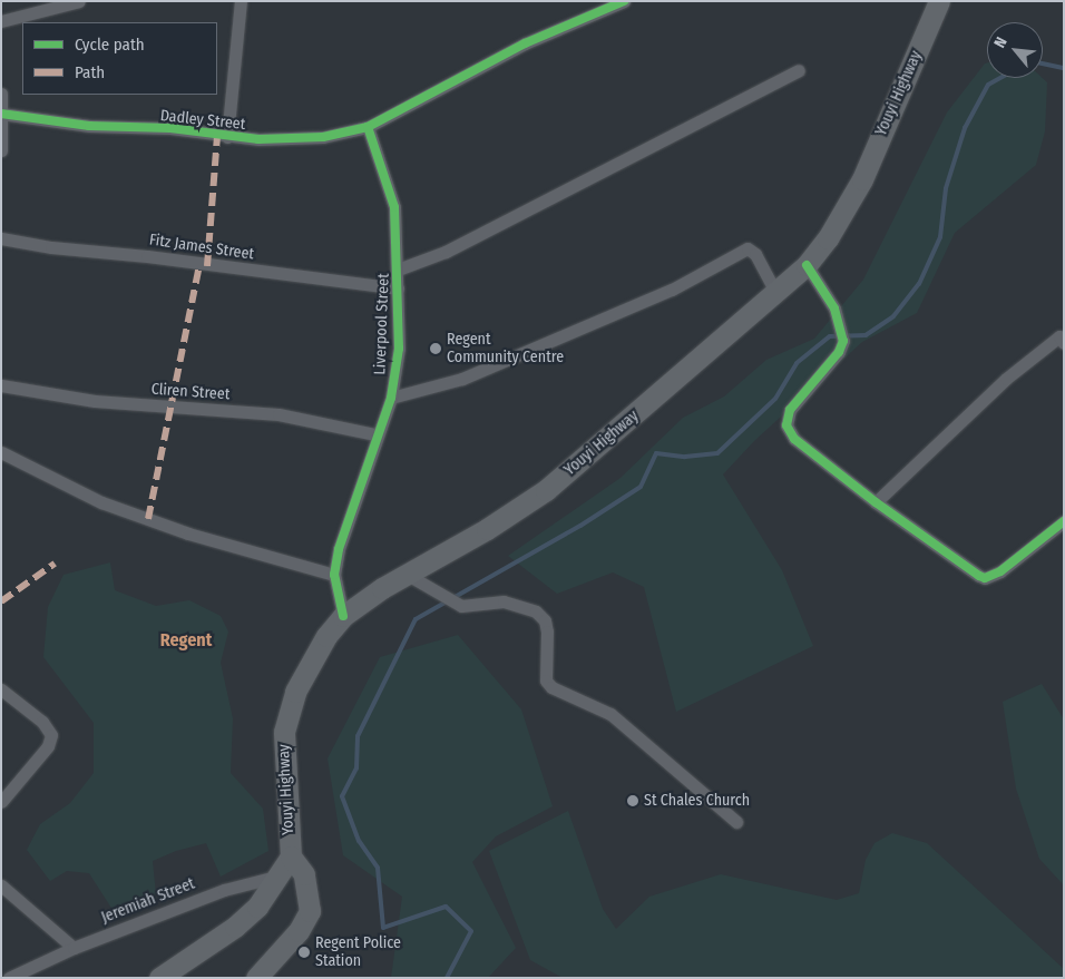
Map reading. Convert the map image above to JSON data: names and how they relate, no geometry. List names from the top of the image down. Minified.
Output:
{"streets":{"main road":["Youyi Highway"],"street":["Dadley Street","Fitz James Street","Liverpool Street","Cliren Street","Jeremiah Street"]},"crossings":[["Youyi Highway","Liverpool Street"],["Dadley Street","Liverpool Street"],["Fitz James Street","Liverpool Street"],["Liverpool Street","Cliren Street"]],"districts":["Regent"],"places":["Regent Community Centre","St Chales Church","Regent Police Station"],"legend":["Cycle path","Path"],"north":"top left"}
